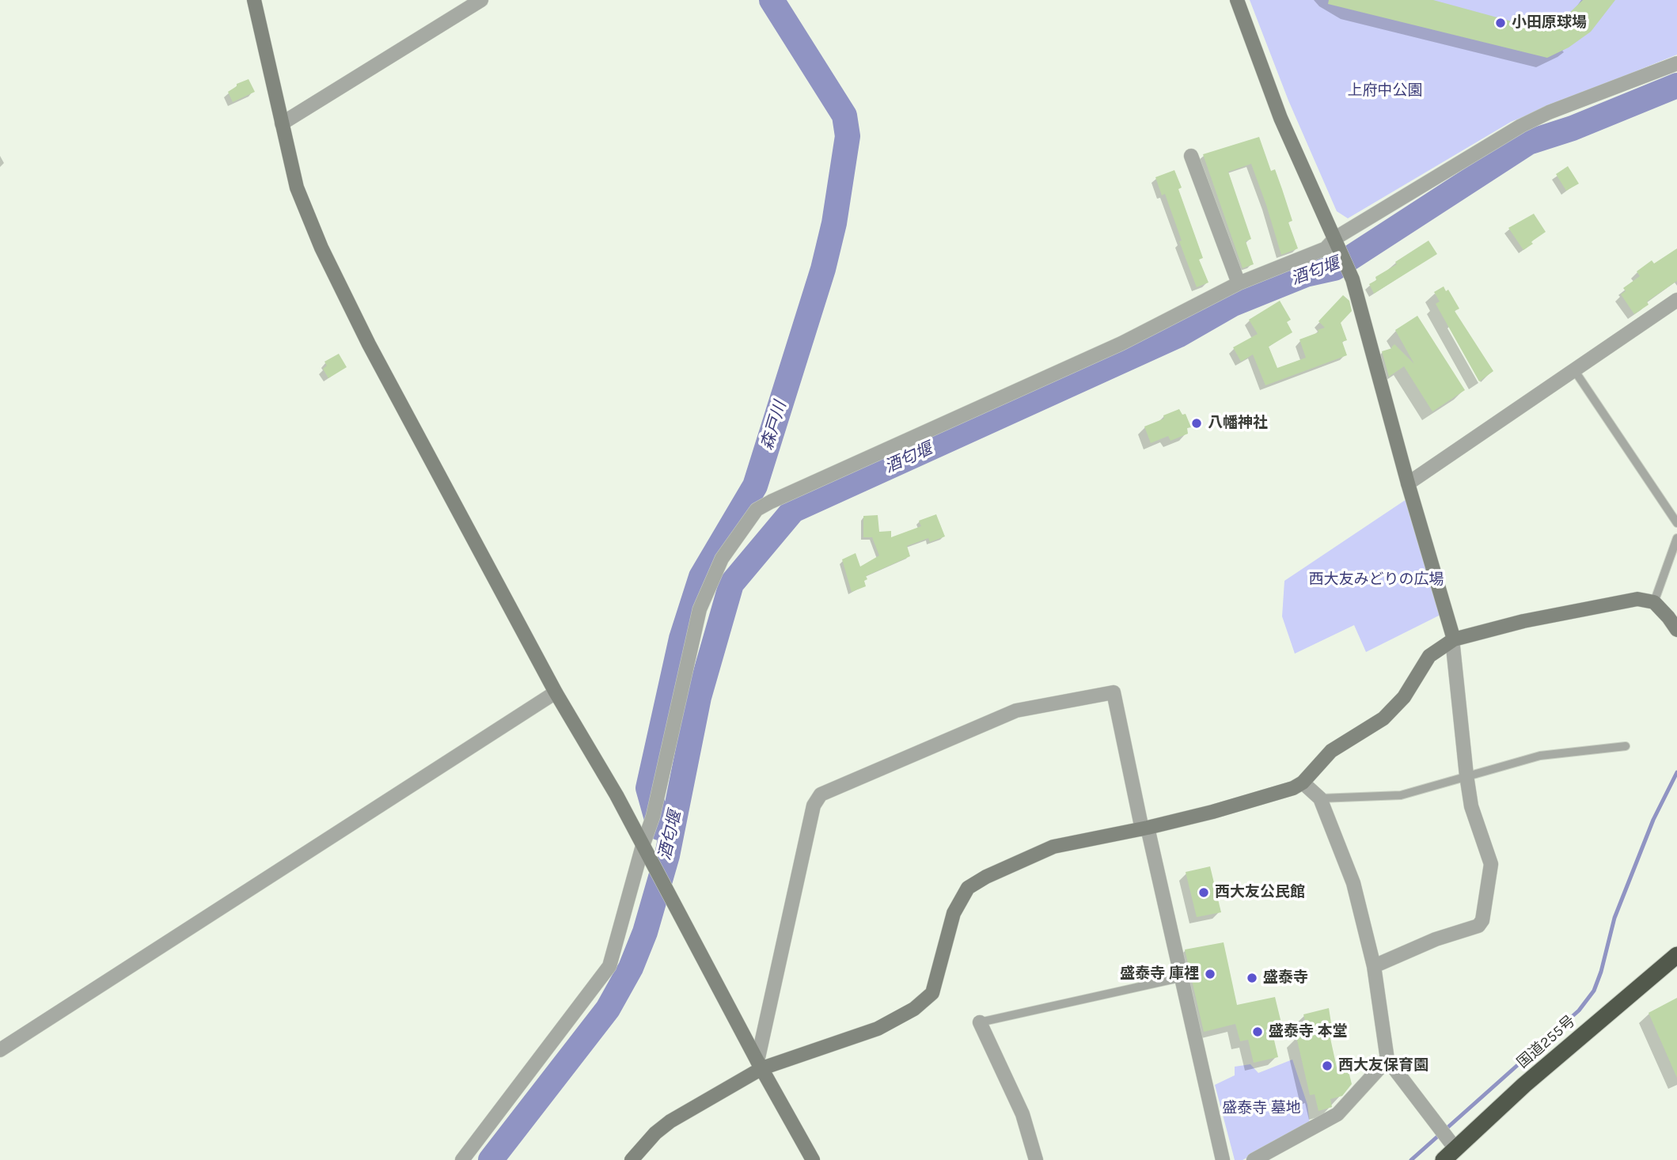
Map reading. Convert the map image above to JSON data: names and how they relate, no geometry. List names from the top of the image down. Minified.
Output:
{"streets":{"highway":["国道255号"]},"water":["酒匂堰","森戸川"],"parks":["上府中公園","西大友みどりの広場","盛泰寺 墓地"],"places":["小田原球場","八幡神社","西大友公民館","盛泰寺 庫裡","盛泰寺","盛泰寺 本堂","西大友保育園"]}
